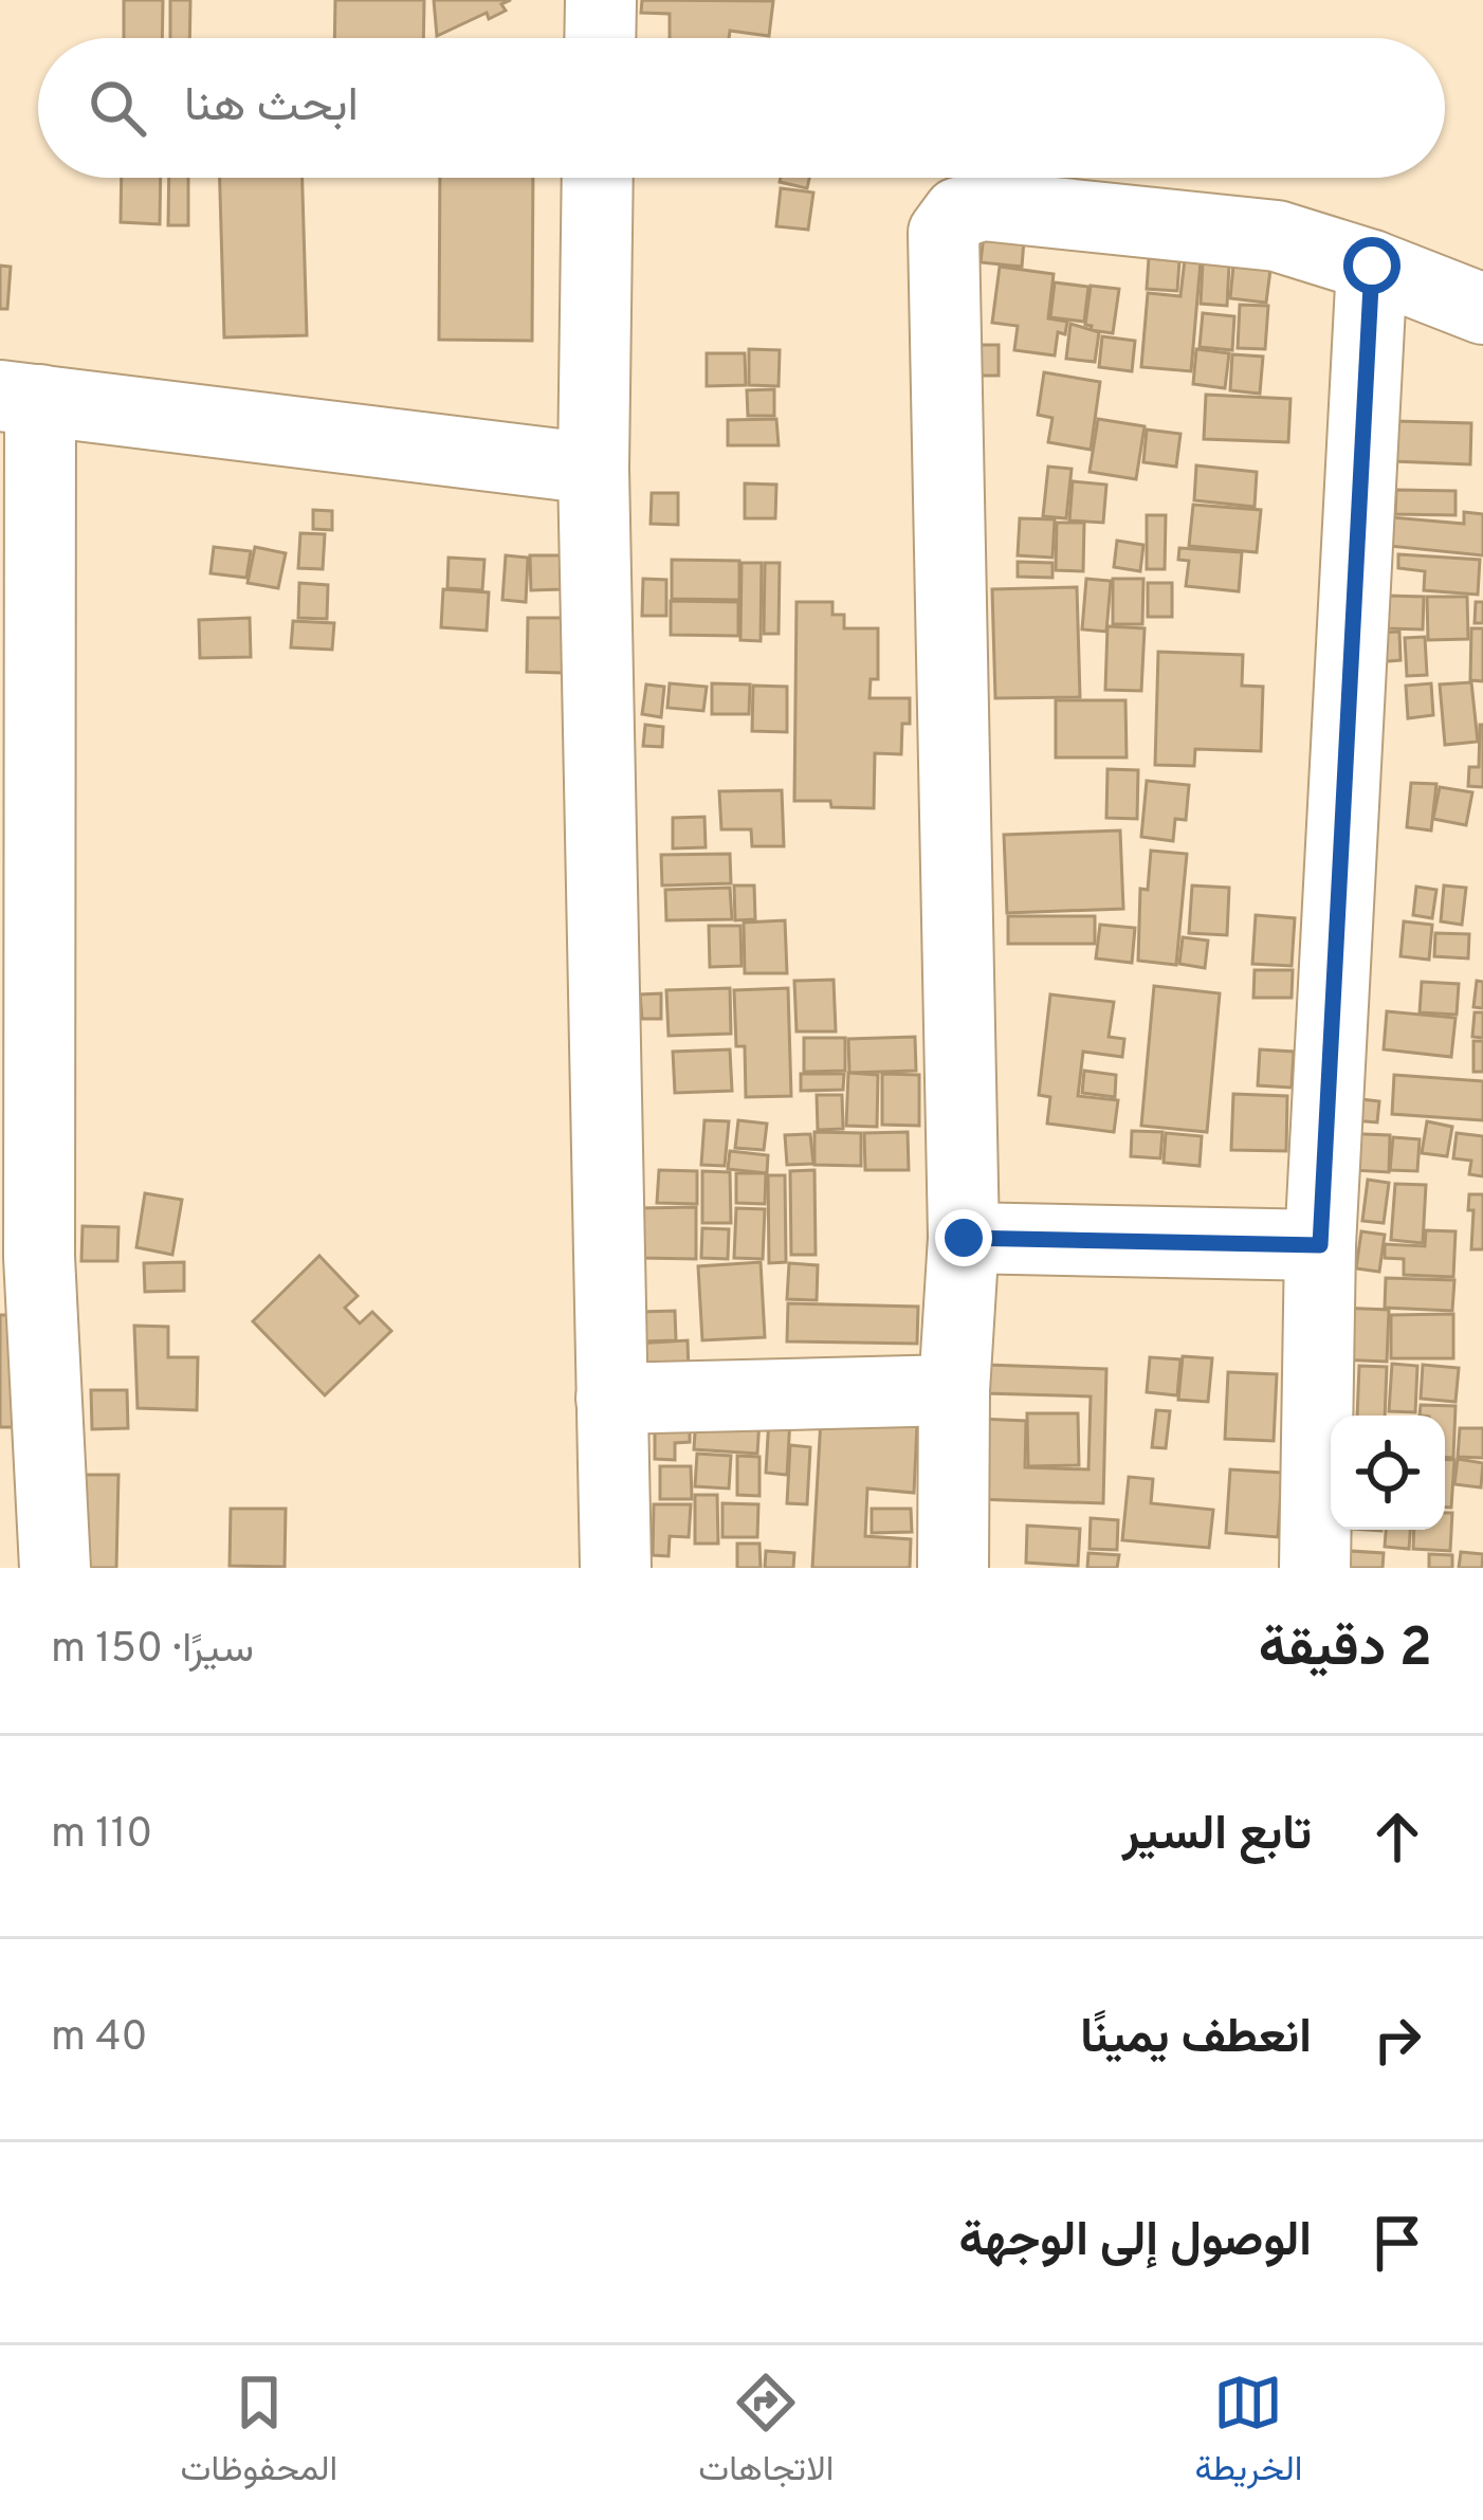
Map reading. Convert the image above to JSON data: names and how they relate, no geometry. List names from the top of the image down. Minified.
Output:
{"page":{"search":"ابحث هنا","heading":["2 دقيقة","سيرًا · 150 m"],"list":[["تابع السير","110 m"],["انعطف يمينًا","40 m"],"الوصول إلى الوجهة"],"nav":["الخريطة","الاتجاهات","المحفوظات"]}}
